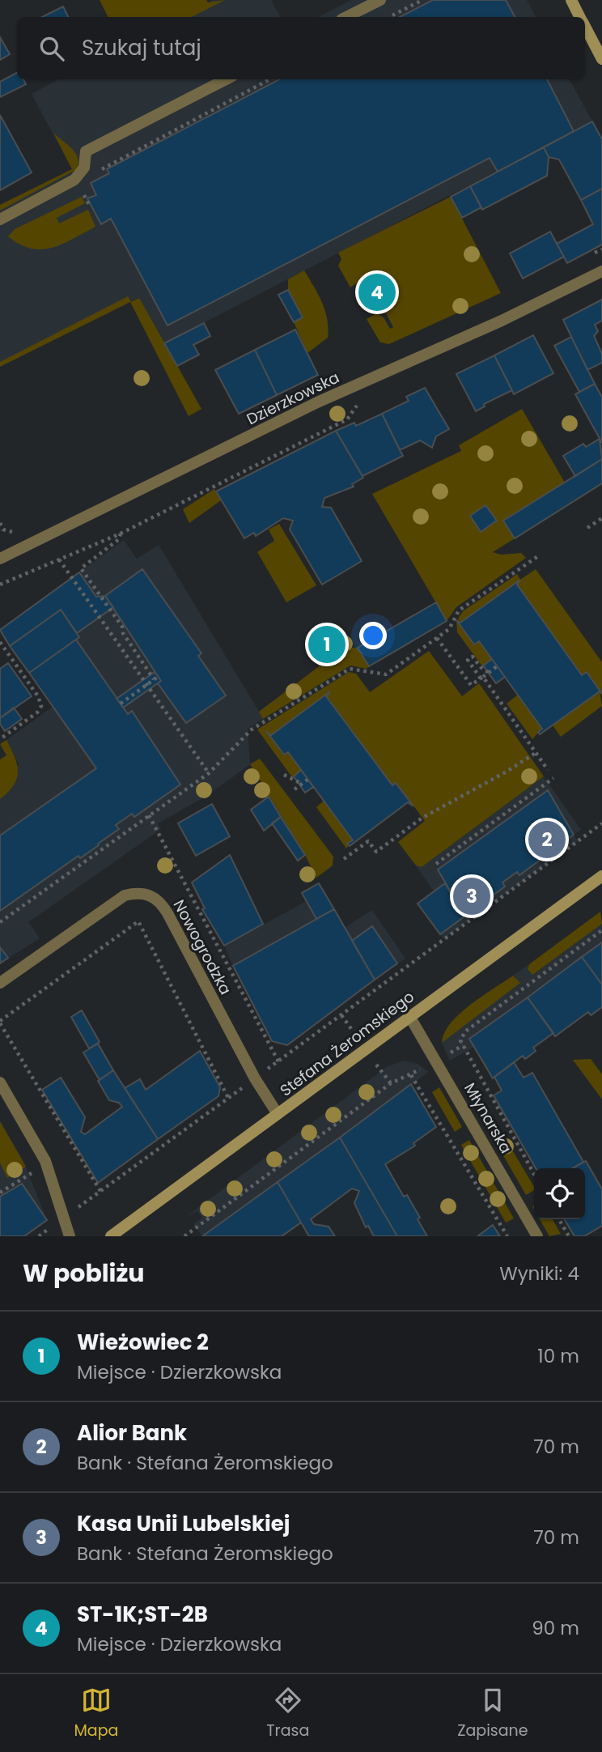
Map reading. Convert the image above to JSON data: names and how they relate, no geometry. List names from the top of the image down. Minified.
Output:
{"streets":{"street":["Dzierzkowska","Nowogrodzka","Stefana Żeromskiego","Młynarska"]},"crossings":[["Nowogrodzka","Stefana Żeromskiego"],["Stefana Żeromskiego","Młynarska"]],"page":{"search":"Szukaj tutaj","pins":["4","1","2","3"],"heading":["W pobliżu","Wyniki: 4"],"list":[{"mark":"1","name":"Wieżowiec 2","note":"Miejsce · Dzierzkowska","value":"10 m"},{"mark":"2","name":"Alior Bank","note":"Bank · Stefana Żeromskiego","value":"70 m"},{"mark":"3","name":"Kasa Unii Lubelskiej","note":"Bank · Stefana Żeromskiego","value":"70 m"},{"mark":"4","name":"ST-1K;ST-2B","note":"Miejsce · Dzierzkowska","value":"90 m"}],"nav":["Mapa","Trasa","Zapisane"]}}
